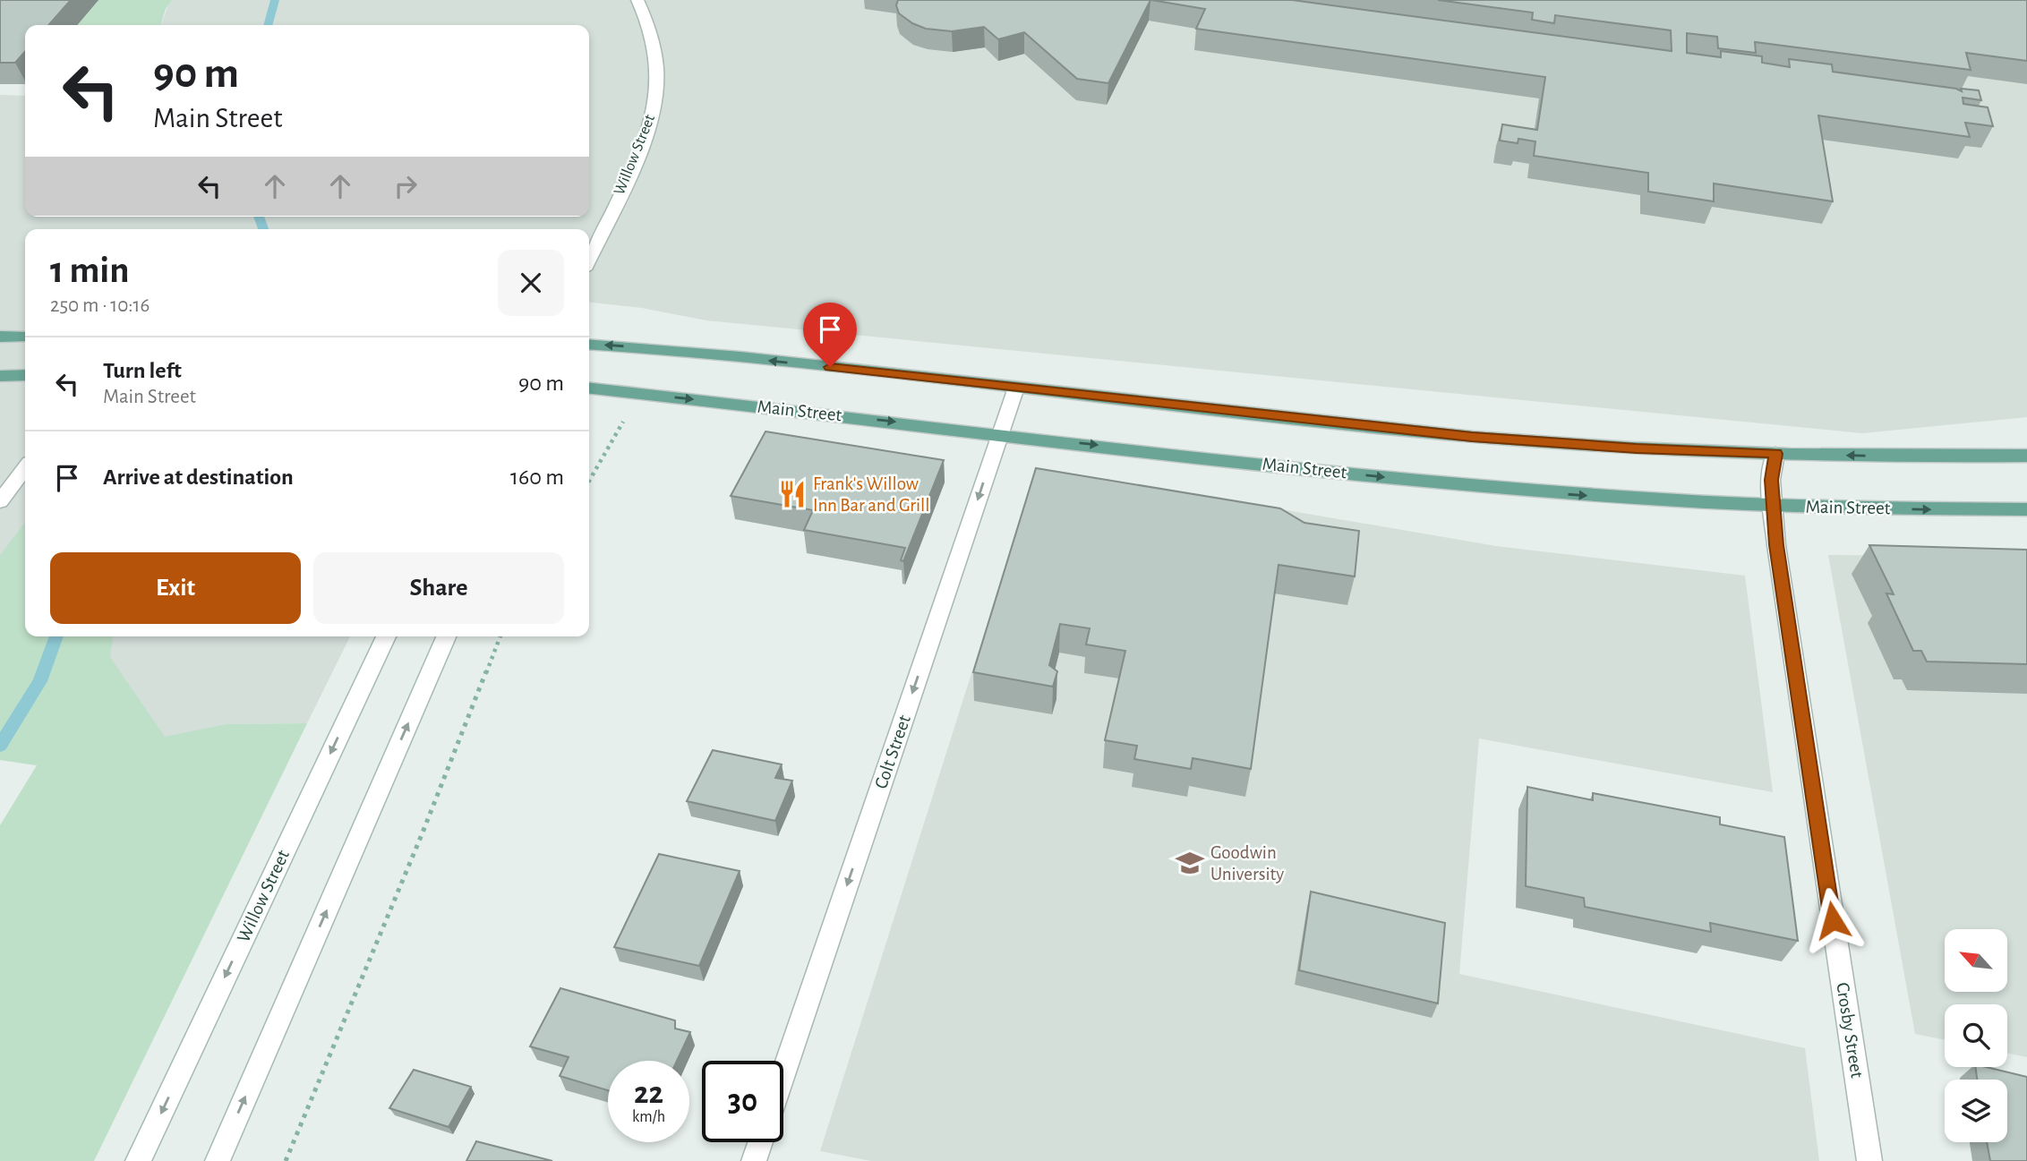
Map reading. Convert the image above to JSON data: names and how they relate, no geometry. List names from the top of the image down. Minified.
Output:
{"streets":{"main road":["Main Street"],"street":["Willow Street","Colt Street","Crosby Street"]},"crossings":[["Main Street","Colt Street"],["Main Street","Crosby Street"]],"one_way":["Colt Street"],"places":{"restaurant":["Frank's Willow Inn Bar and Grill"],"school or university":["Goodwin University"]},"north":"top left","page":{"turn":["90 m","Main Street"],"heading":["1 min","250 m · 10:16"],"list":[{"name":"Turn left","note":"Main Street","value":"90 m"},{"name":"Arrive at destination","value":"160 m"}],"buttons":["Exit","Share"],"speed":"22 km/h","limit":"30"}}
